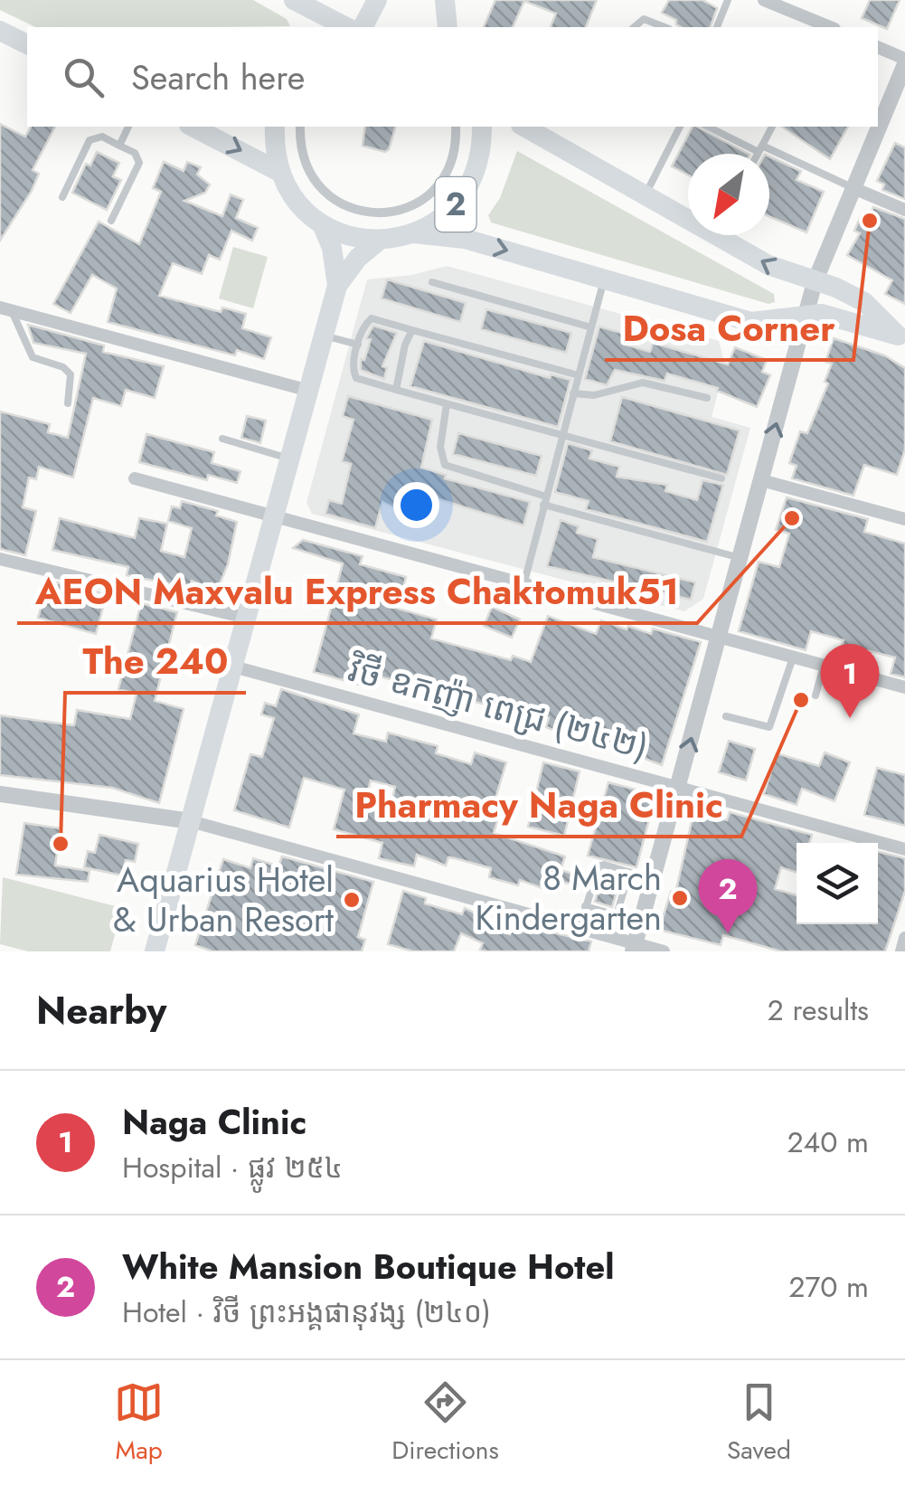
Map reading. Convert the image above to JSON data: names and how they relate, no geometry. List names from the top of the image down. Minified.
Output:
{"streets":{"main road":["2"],"street":["វិថី ឧកញ៉ា ពេជ្រ (២៤២)"]},"places":["Dosa Corner","AEON Maxvalu Express Chaktomuk51","Pharmacy Naga Clinic","The 240","8 March Kindergarten","Aquarius Hotel & Urban Resort"],"north":"bottom left","page":{"search":"Search here","pins":["1","2"],"heading":["Nearby","2 results"],"list":[{"mark":"1","name":"Naga Clinic","note":"Hospital · ផ្លូវ ២៥៤","value":"240 m"},{"mark":"2","name":"White Mansion Boutique Hotel","note":"Hotel · វិថី ព្រះអង្គផានុវង្ស (២៤០)","value":"270 m"}],"nav":["Map","Directions","Saved"]}}
